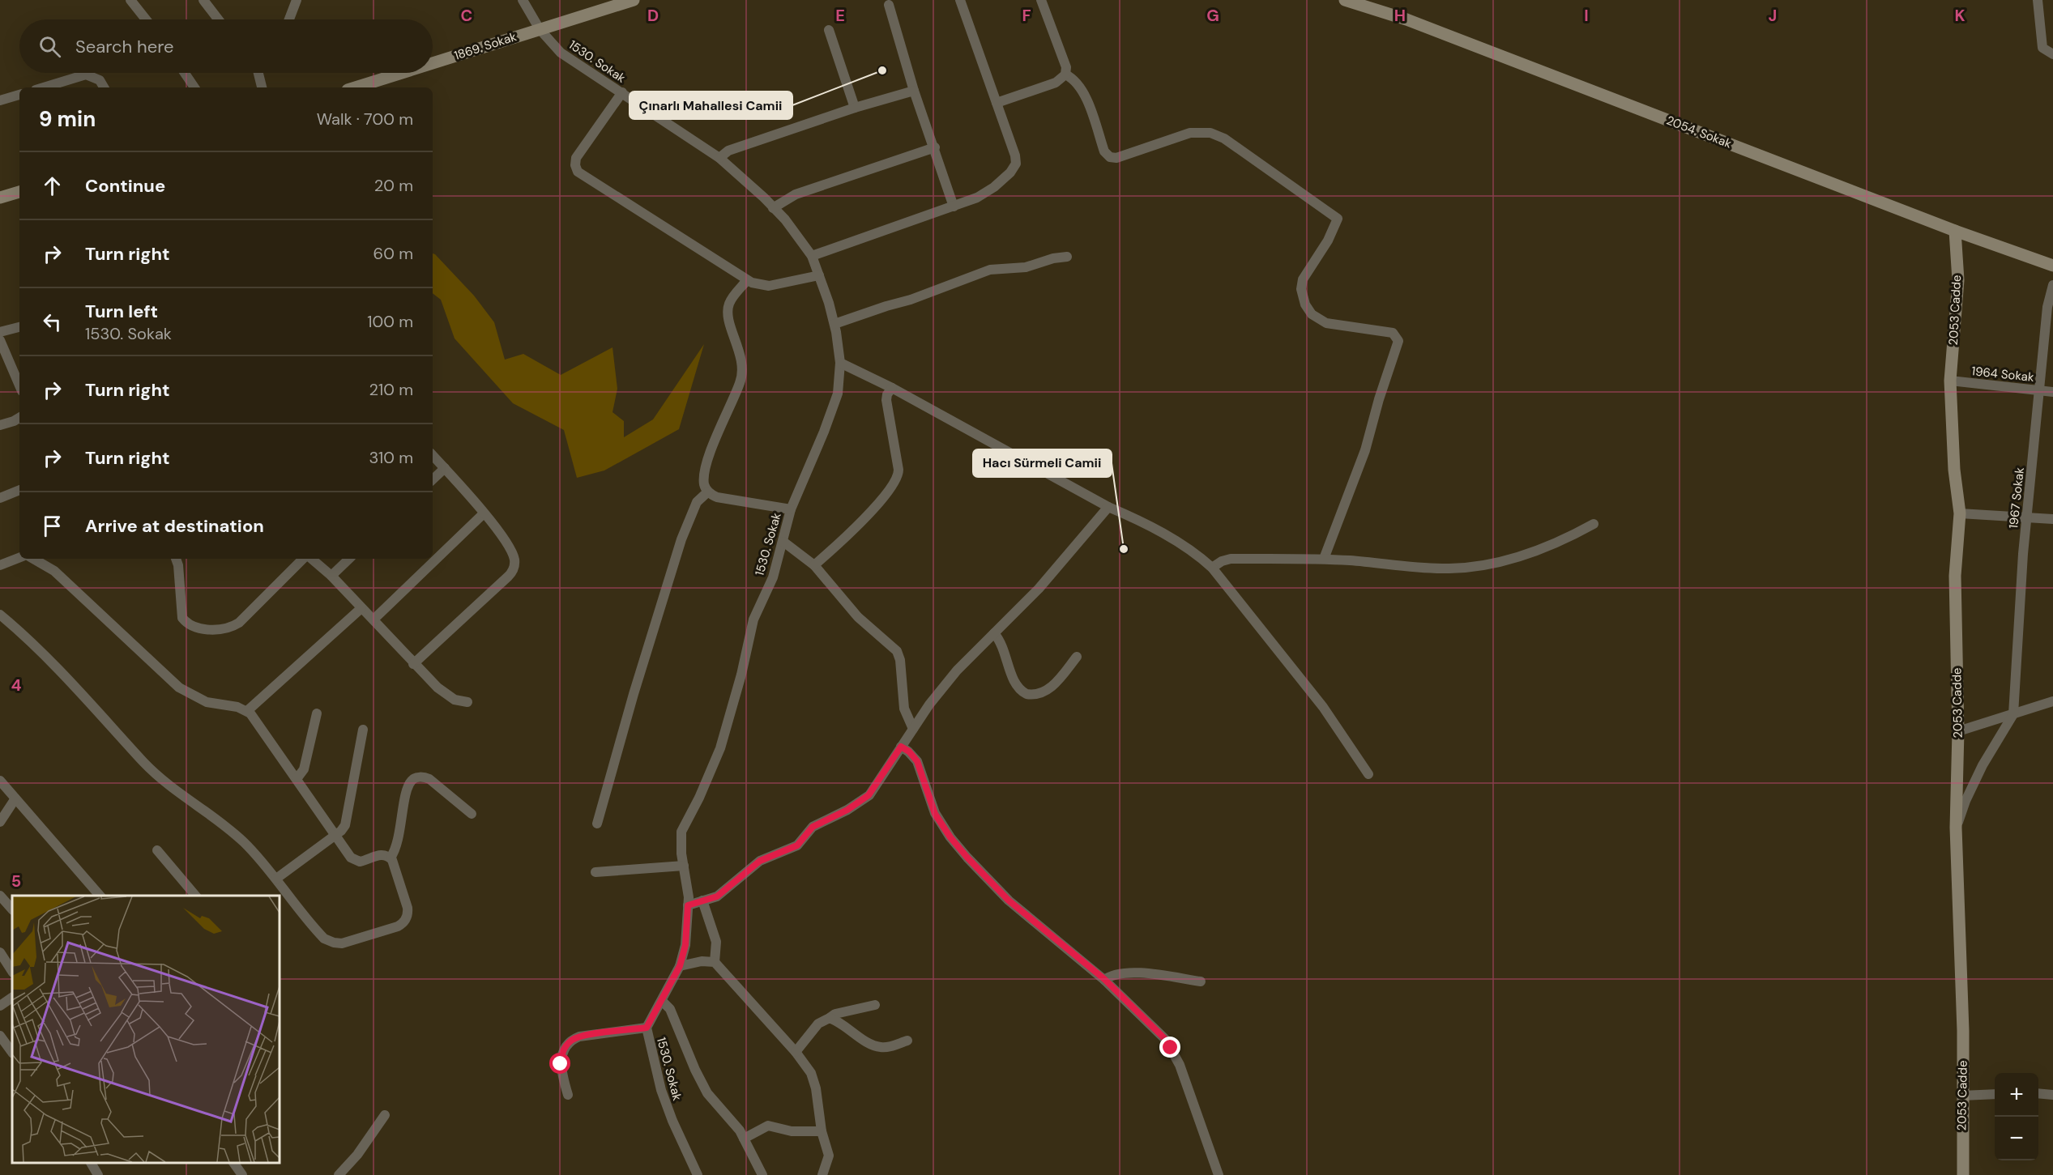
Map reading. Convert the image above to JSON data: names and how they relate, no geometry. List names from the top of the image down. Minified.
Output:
{"streets":{"main road":["1869. Sokak","2054. Sokak","2053 Cadde"],"street":["1530. Sokak","1964 Sokak","1967 Sokak"]},"crossings":[["1869. Sokak","1530. Sokak"],["2054. Sokak","2053 Cadde"],["2053 Cadde","1964 Sokak"],["1964 Sokak","1967 Sokak"]],"places":["Çınarlı Mahallesi Camii","Hacı Sürmeli Camii"],"page":{"search":"Search here","heading":["9 min","Walk · 700 m"],"list":[["Continue","20 m"],["Turn right","60 m"],["Turn left","1530. Sokak","100 m"],["Turn right","210 m"],["Turn right","310 m"],"Arrive at destination"],"map_buttons":["+","−"]},"grid":{"columns":["C","D","E","F","G","H","I","J","K"],"rows":["4","5"]}}
